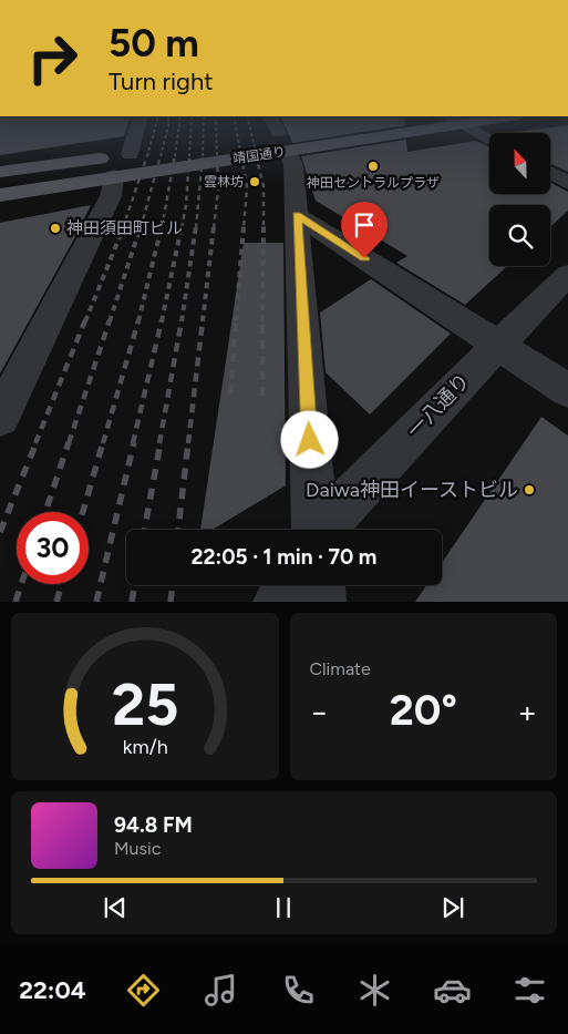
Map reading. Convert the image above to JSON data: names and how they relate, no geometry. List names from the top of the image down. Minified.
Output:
{"streets":{"main road":["靖国通り"],"street":["一八通り"]},"places":["神田セントラルプラザ","雲林坊","神田須田町ビル","Daiwa神田イーストビル"],"north":"top","page":{"turn":["50 m","Turn right"],"limit":"30","trip":"22:05 · 1 min · 70 m","tile":"Climate","heat":["−","20°","+"],"song":["94.8 FM","Music"],"tabs":"22:04","gauge":["25","km/h"]}}
